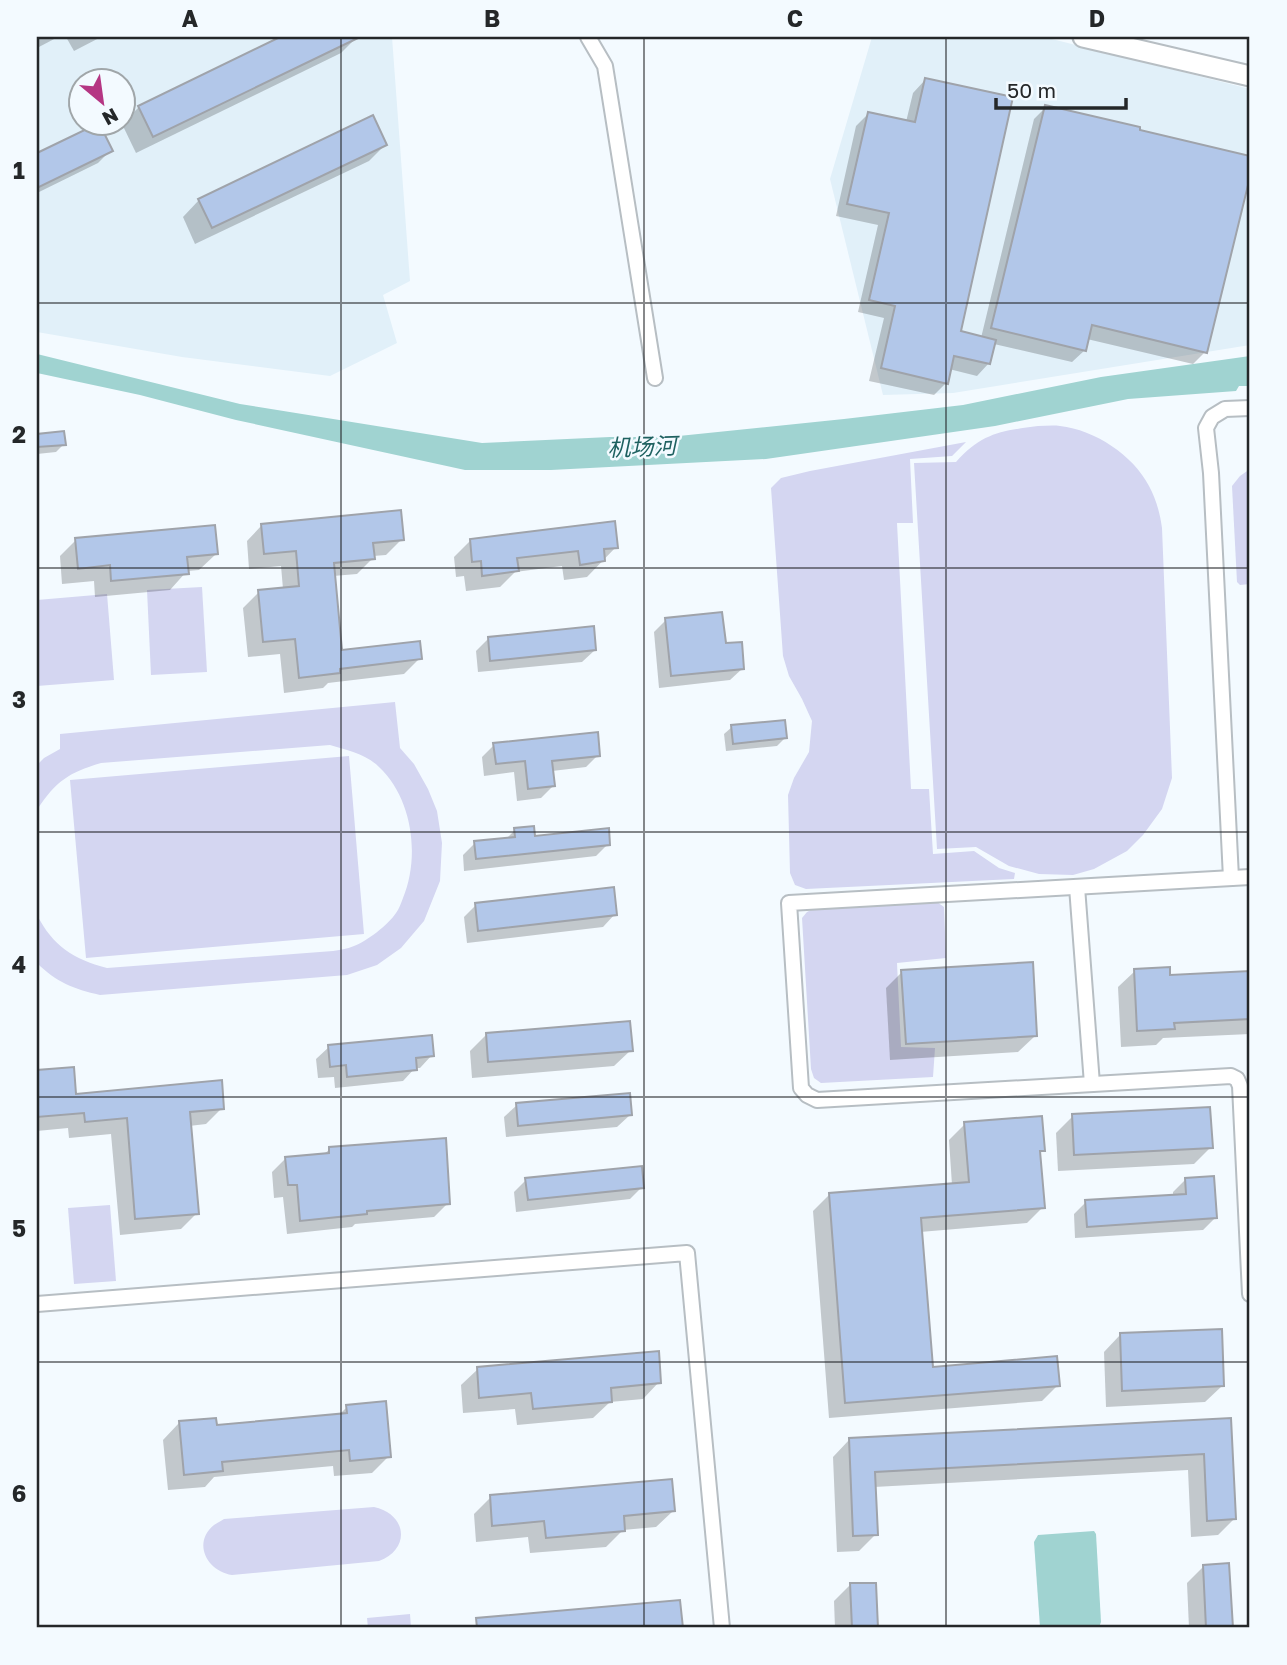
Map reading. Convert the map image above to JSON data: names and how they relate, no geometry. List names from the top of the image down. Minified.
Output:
{"water":["机场河"],"scale_bar":"50 m","north":"bottom right","grid":{"columns":["A","B","C","D"],"rows":["1","2","3","4","5","6"]}}
